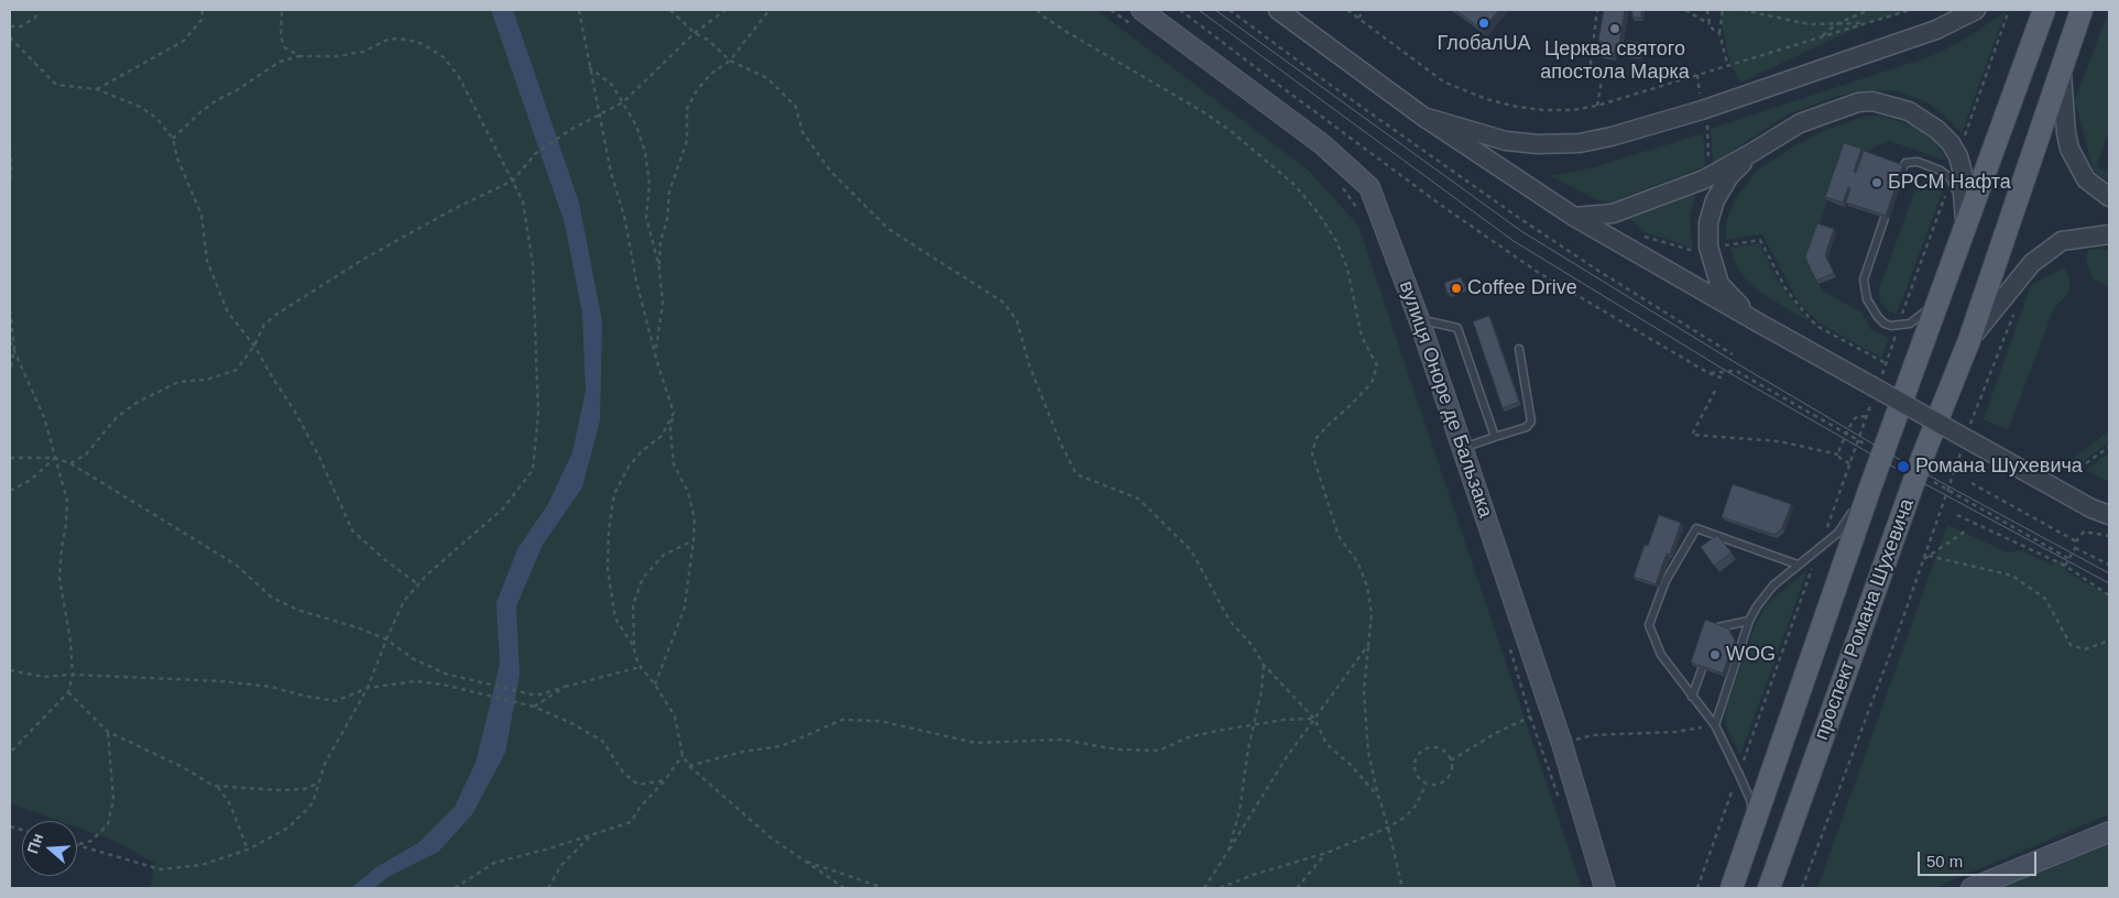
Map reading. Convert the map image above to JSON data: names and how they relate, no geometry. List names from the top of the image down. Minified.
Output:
{"streets":{"main road":["вулиця Оноре де Бальзака","проспект Романа Шухевича"]},"places":["ГлобалUA","Церква святого апостола Марка","БРСМ Нафта","Coffee Drive","Романа Шухевича","WOG"],"scale_bar":"50 m","north":"left"}
